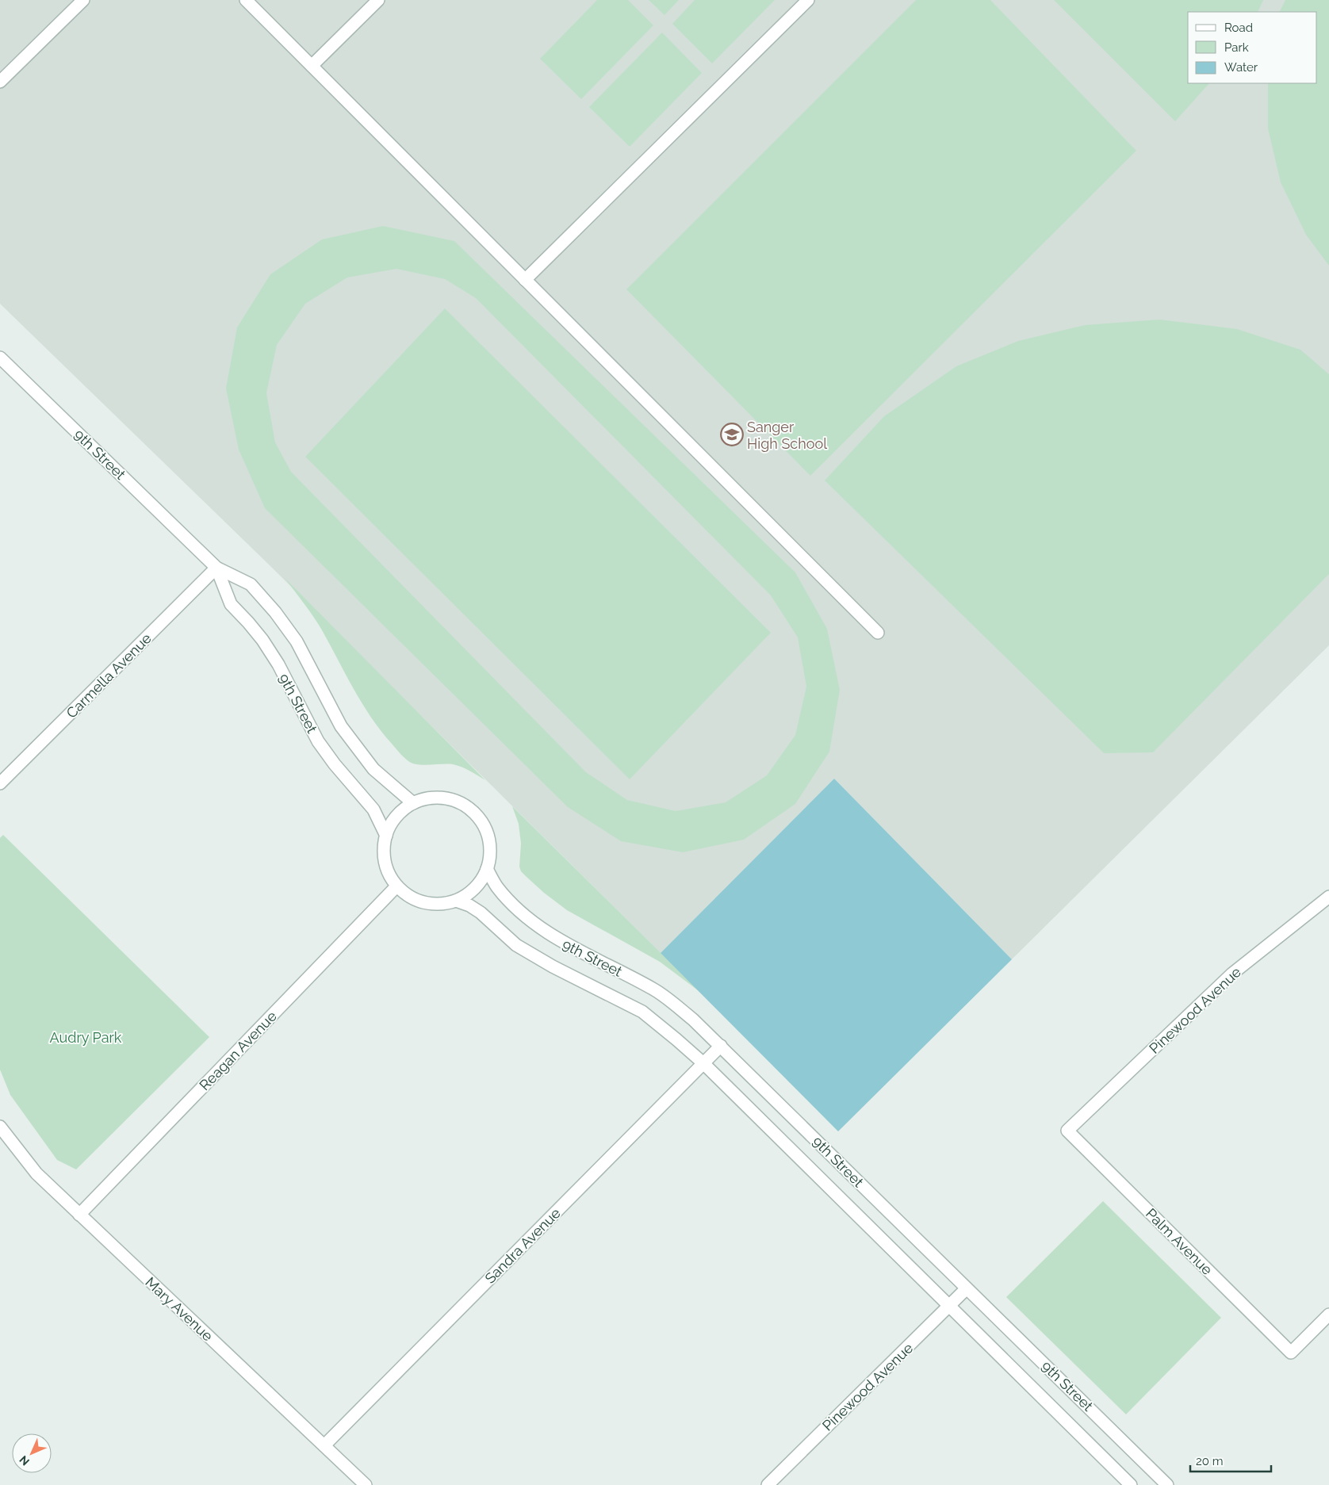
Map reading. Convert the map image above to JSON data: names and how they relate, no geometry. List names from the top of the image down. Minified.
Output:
{"streets":{"street":["9th Street","Carmella Avenue","Pinewood Avenue","Reagan Avenue","Palm Avenue","Sandra Avenue","Mary Avenue"]},"crossings":[["9th Street","Carmella Avenue"],["9th Street","Pinewood Avenue"],["9th Street","Reagan Avenue"],["9th Street","Sandra Avenue"],["Pinewood Avenue","Palm Avenue"],["Reagan Avenue","Mary Avenue"],["Sandra Avenue","Mary Avenue"]],"parks":["Audry Park"],"places":{"school or university":["Sanger High School"]},"legend":["Road","Park","Water"],"scale_bar":"20 m","north":"bottom left"}
